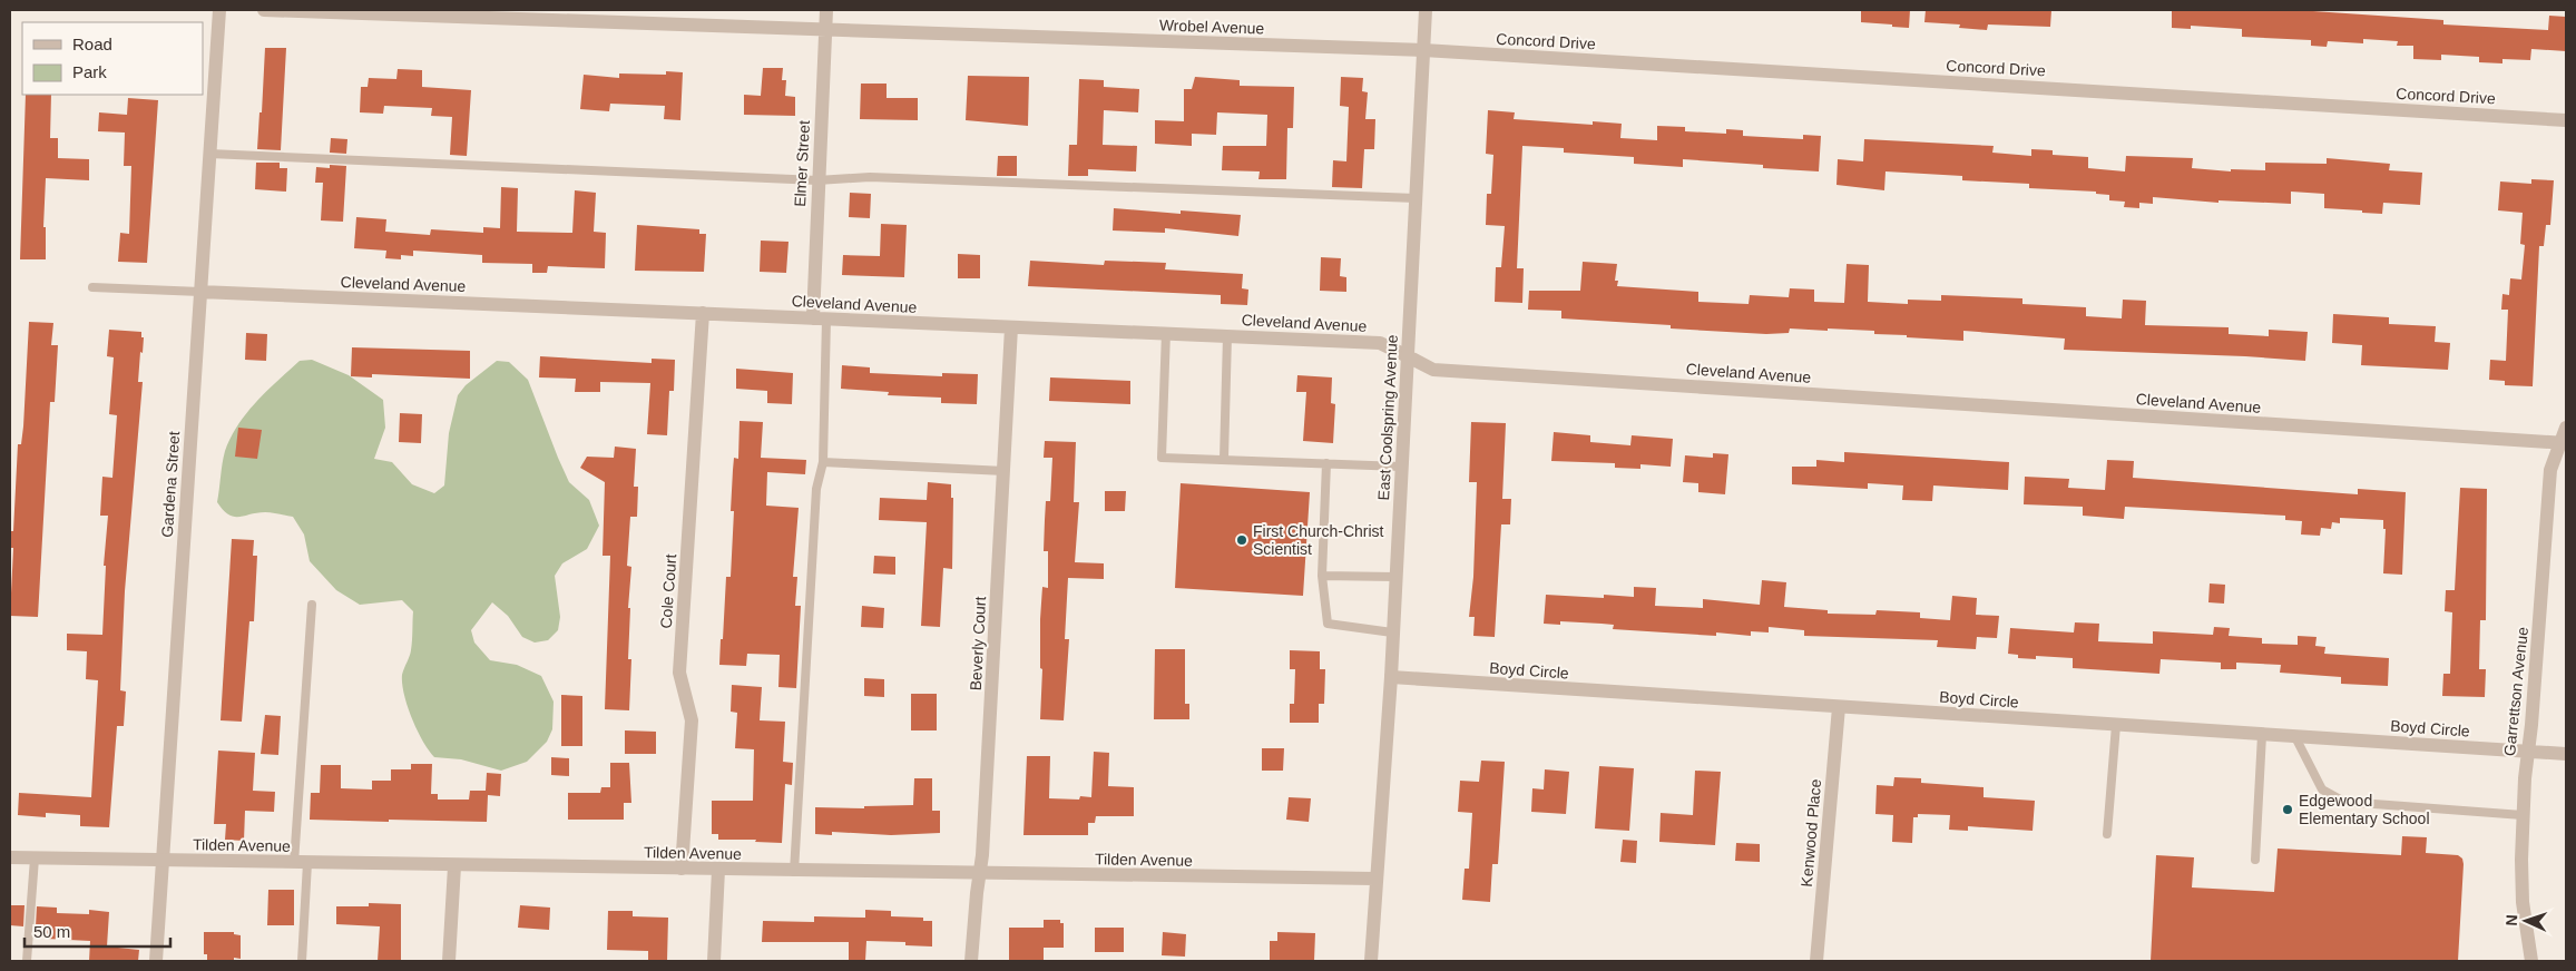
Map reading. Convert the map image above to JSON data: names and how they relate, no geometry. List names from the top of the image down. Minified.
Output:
{"streets":{"street":["Wrobel Avenue","Concord Drive","Elmer Street","Cleveland Avenue","East Coolspring Avenue","Gardena Street","Cole Court","Beverly Court","Boyd Circle","Garrettson Avenue","Kenwood Place","Tilden Avenue"]},"crossings":[["Wrobel Avenue","Concord Drive"],["Wrobel Avenue","Elmer Street"],["Wrobel Avenue","East Coolspring Avenue"],["Concord Drive","East Coolspring Avenue"],["Elmer Street","Cleveland Avenue"],["Cleveland Avenue","East Coolspring Avenue"],["Cleveland Avenue","Gardena Street"],["Cleveland Avenue","Cole Court"],["Cleveland Avenue","Beverly Court"],["Cleveland Avenue","Garrettson Avenue"],["East Coolspring Avenue","Boyd Circle"],["East Coolspring Avenue","Tilden Avenue"],["Gardena Street","Tilden Avenue"],["Cole Court","Tilden Avenue"],["Beverly Court","Tilden Avenue"],["Boyd Circle","Garrettson Avenue"],["Boyd Circle","Kenwood Place"]],"places":["First Church-Christ Scientist","Edgewood Elementary School"],"legend":["Road","Park"],"scale_bar":"50 m","north":"left"}
